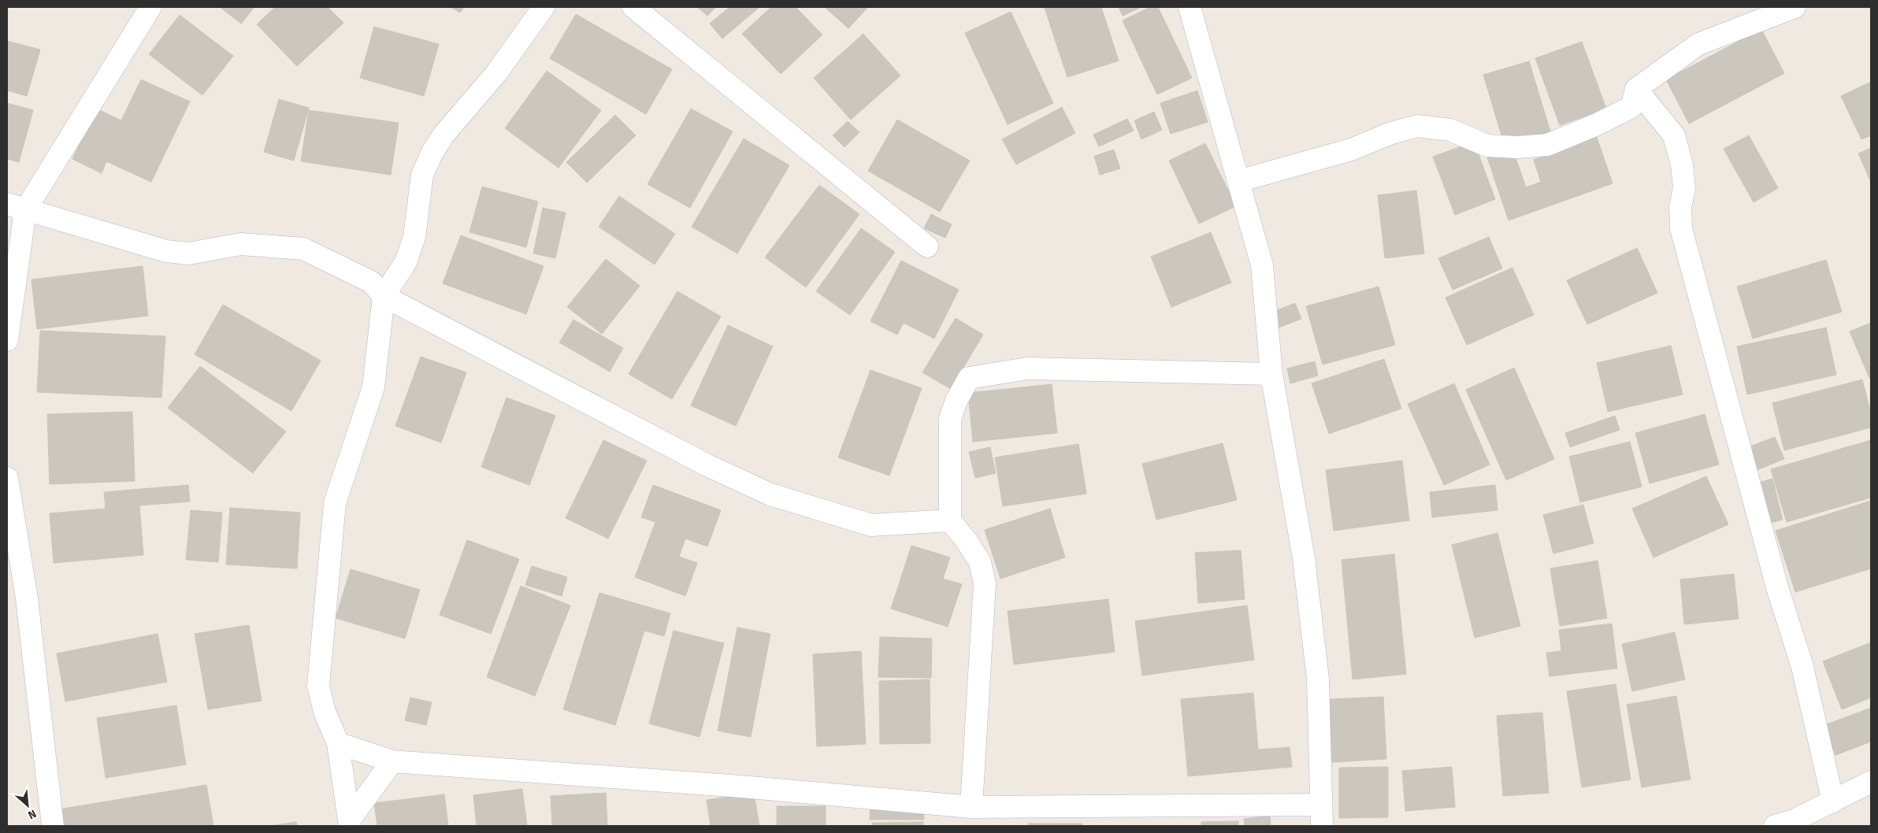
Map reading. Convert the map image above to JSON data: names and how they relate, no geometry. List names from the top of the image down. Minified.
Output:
{"north":"bottom right"}
